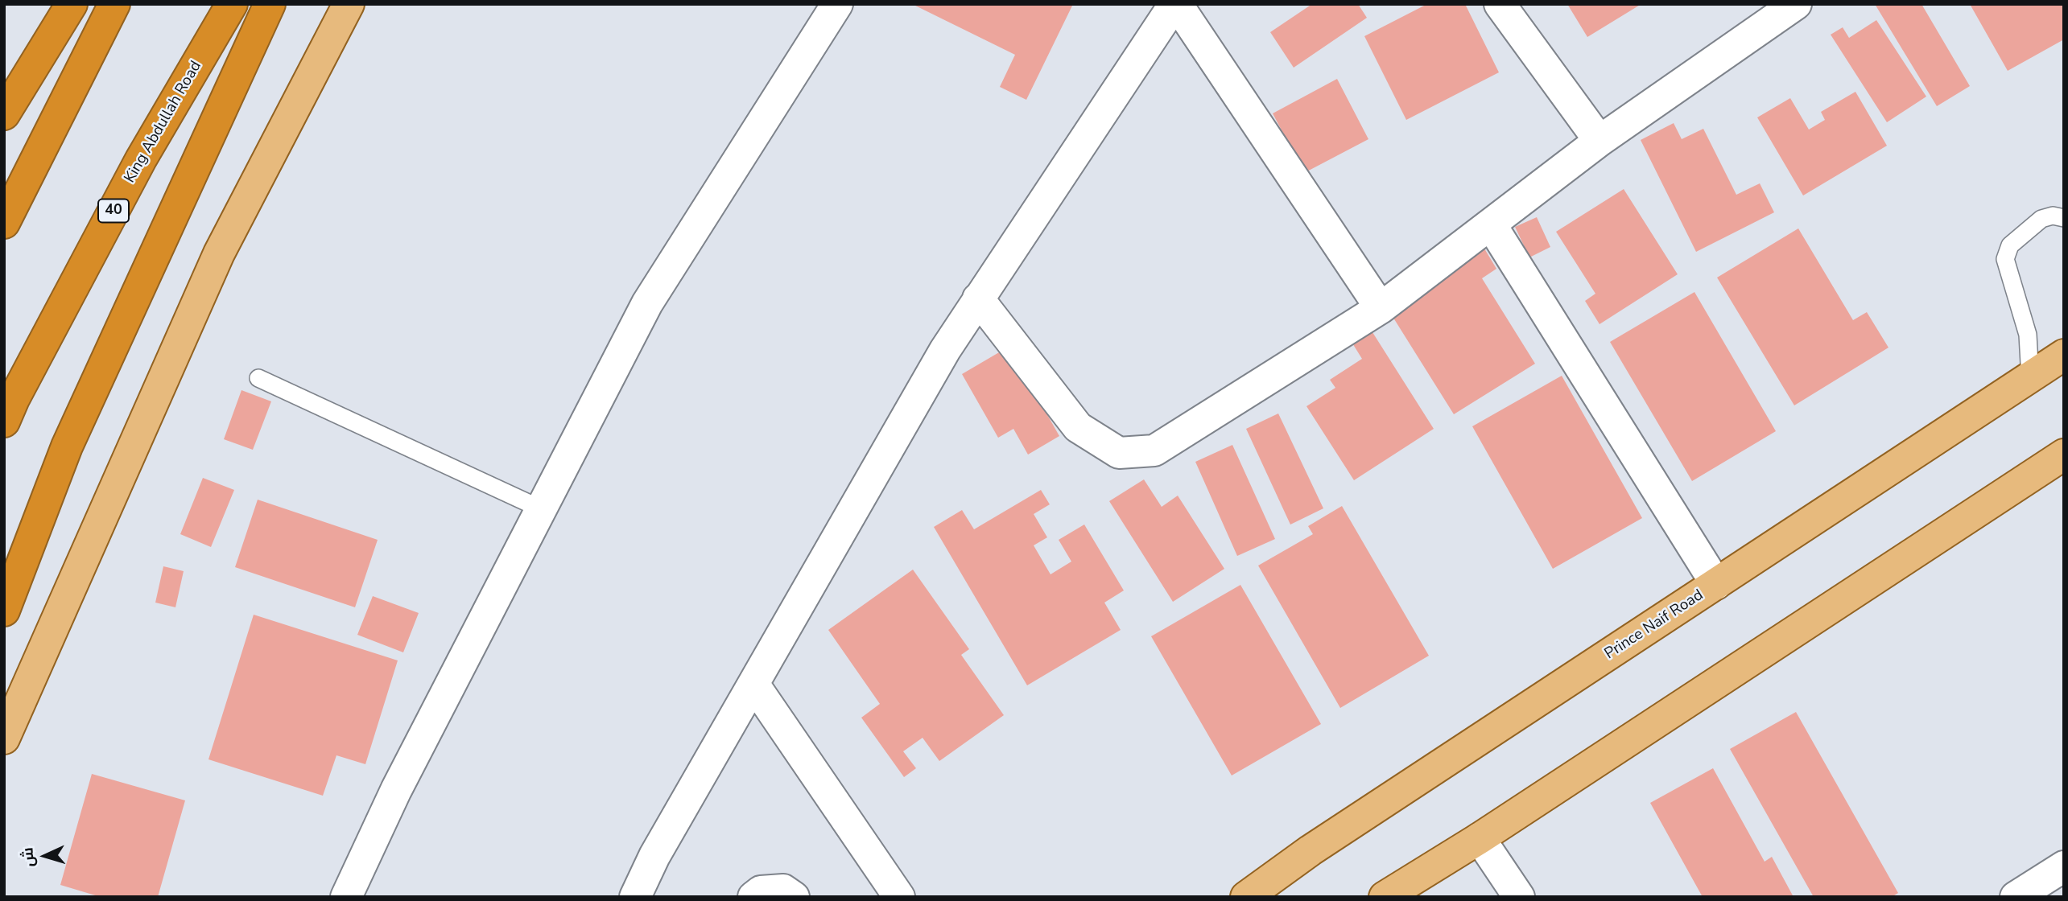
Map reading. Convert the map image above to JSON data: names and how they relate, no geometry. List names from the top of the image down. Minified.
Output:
{"streets":{"highway":["King Abdullah Road","40"],"main road":["Prince Naif Road"]},"north":"left"}
